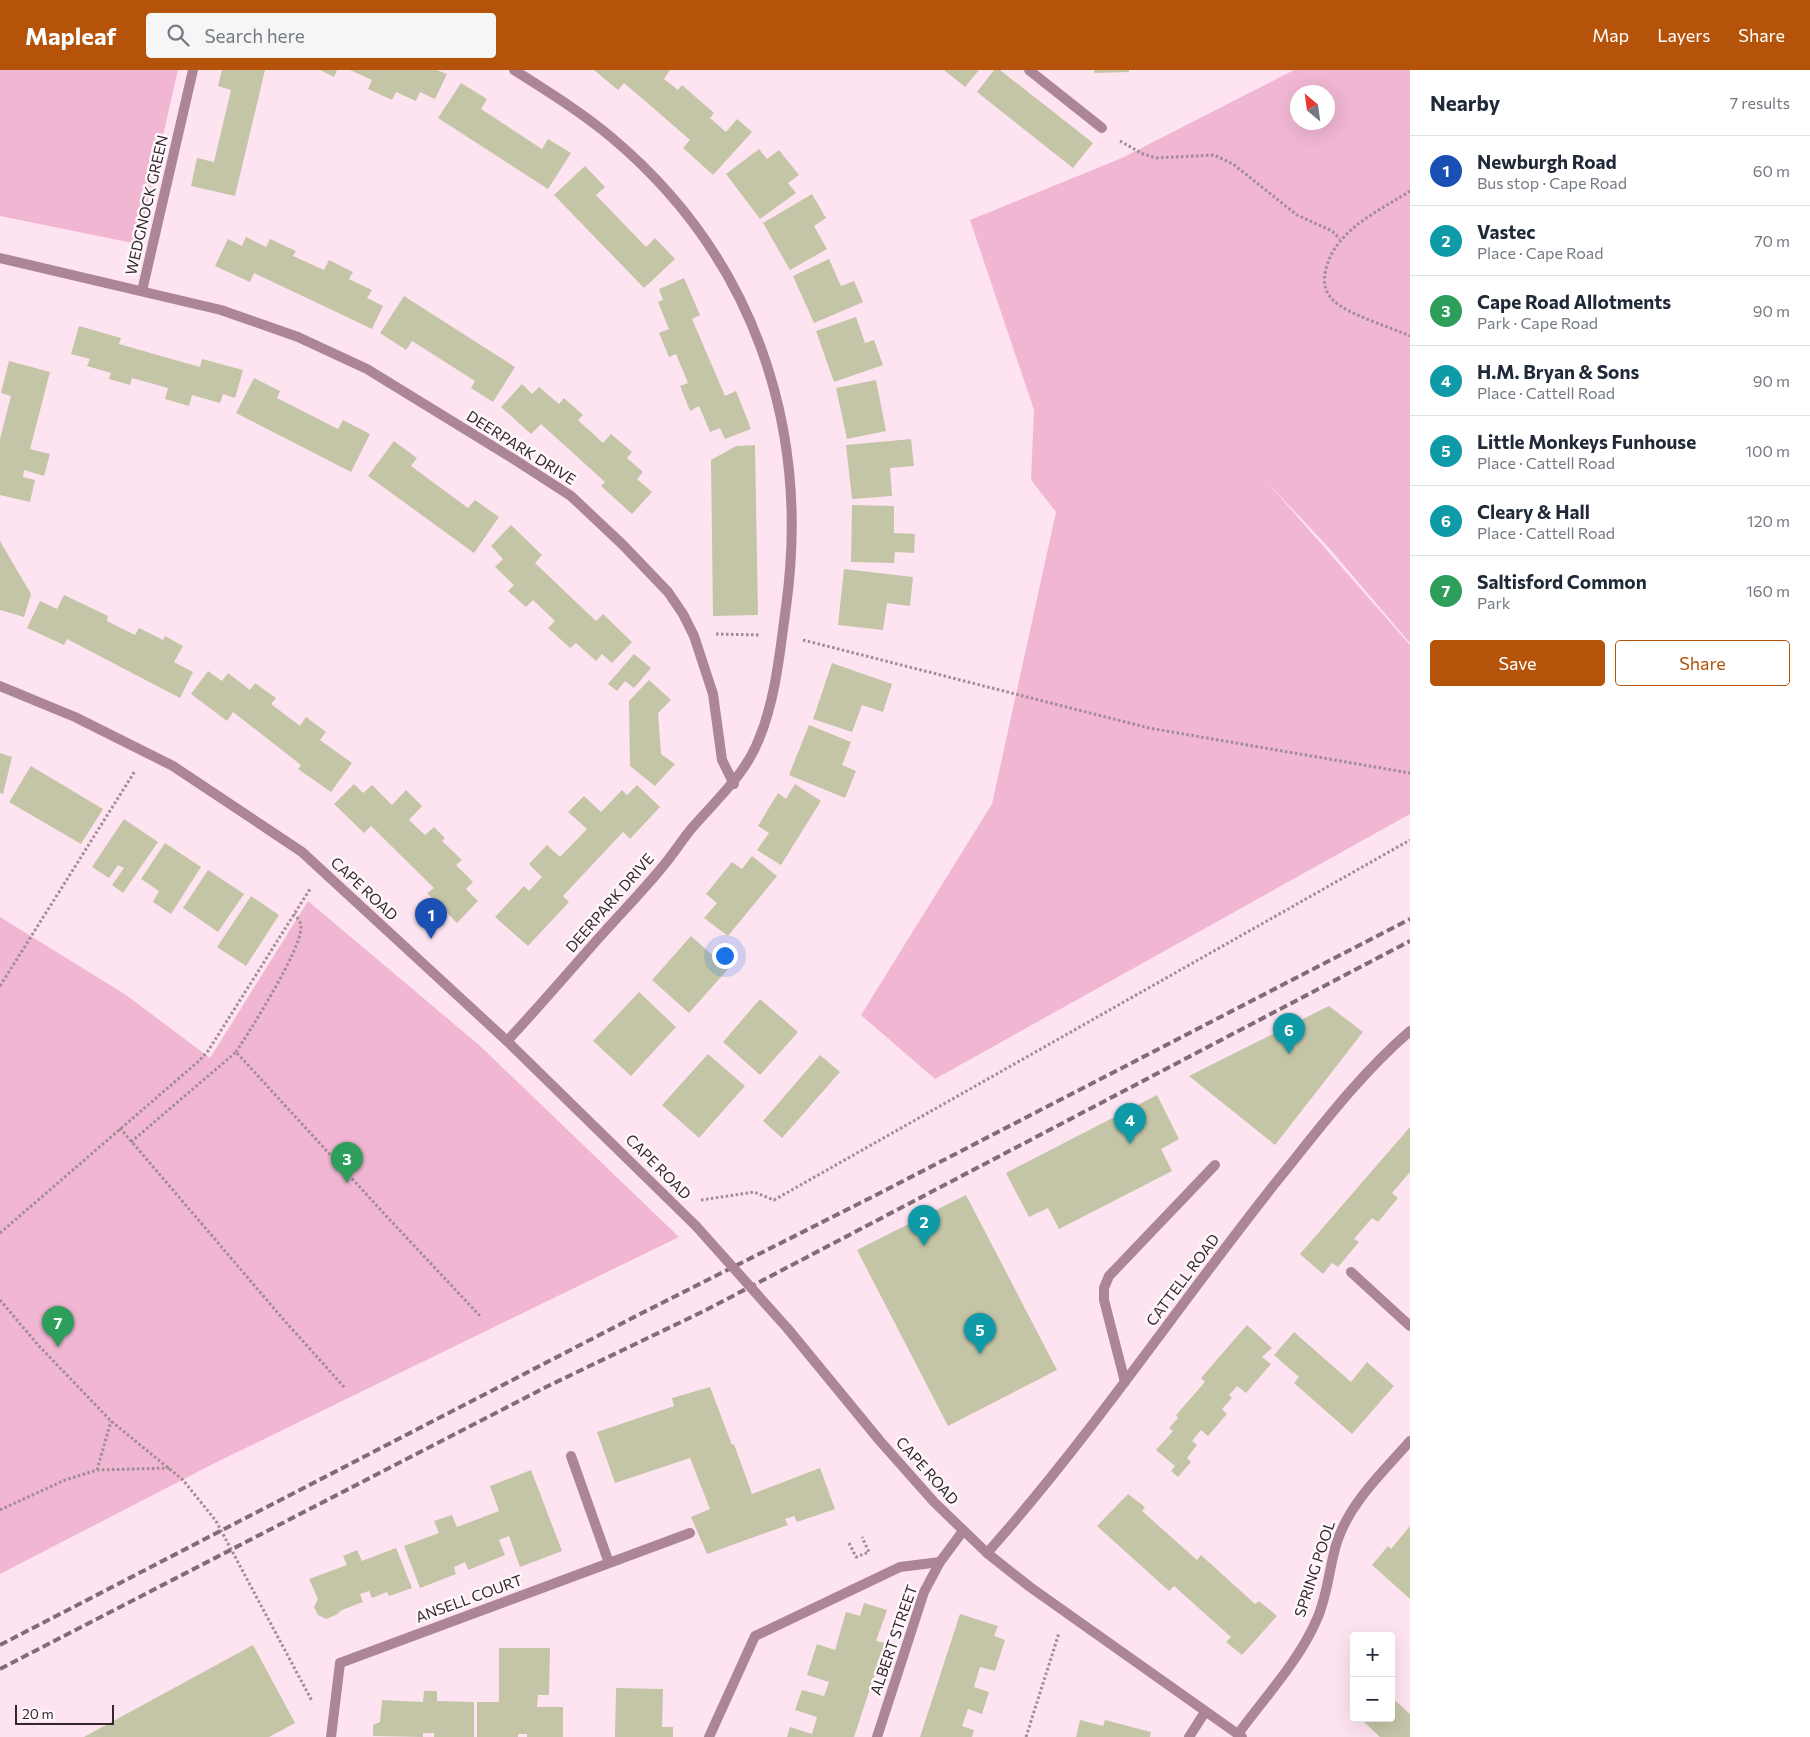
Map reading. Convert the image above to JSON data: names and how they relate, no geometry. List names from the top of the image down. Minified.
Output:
{"streets":{"street":["WEDGNOCK GREEN","DEERPARK DRIVE","CAPE ROAD","CATTELL ROAD","SPRING POOL","ANSELL COURT","ALBERT STREET"]},"crossings":[["WEDGNOCK GREEN","DEERPARK DRIVE"],["DEERPARK DRIVE","CAPE ROAD"],["CAPE ROAD","CATTELL ROAD"],["CAPE ROAD","SPRING POOL"],["CAPE ROAD","ALBERT STREET"]],"scale_bar":"20 m","north":"top left","page":{"header":"Mapleaf","search":"Search here","nav":["Map","Layers","Share"],"heading":["Nearby","7 results"],"list":[{"mark":"1","name":"Newburgh Road","note":"Bus stop · Cape Road","value":"60 m"},{"mark":"2","name":"Vastec","note":"Place · Cape Road","value":"70 m"},{"mark":"3","name":"Cape Road Allotments","note":"Park · Cape Road","value":"90 m"},{"mark":"4","name":"H.M. Bryan & Sons","note":"Place · Cattell Road","value":"90 m"},{"mark":"5","name":"Little Monkeys Funhouse","note":"Place · Cattell Road","value":"100 m"},{"mark":"6","name":"Cleary & Hall","note":"Place · Cattell Road","value":"120 m"},{"mark":"7","name":"Saltisford Common","note":"Park","value":"160 m"}],"buttons":["Save","Share"],"pins":["1","6","4","3","2","7","5"],"map_buttons":["+","−"],"scale":"20 m"}}
